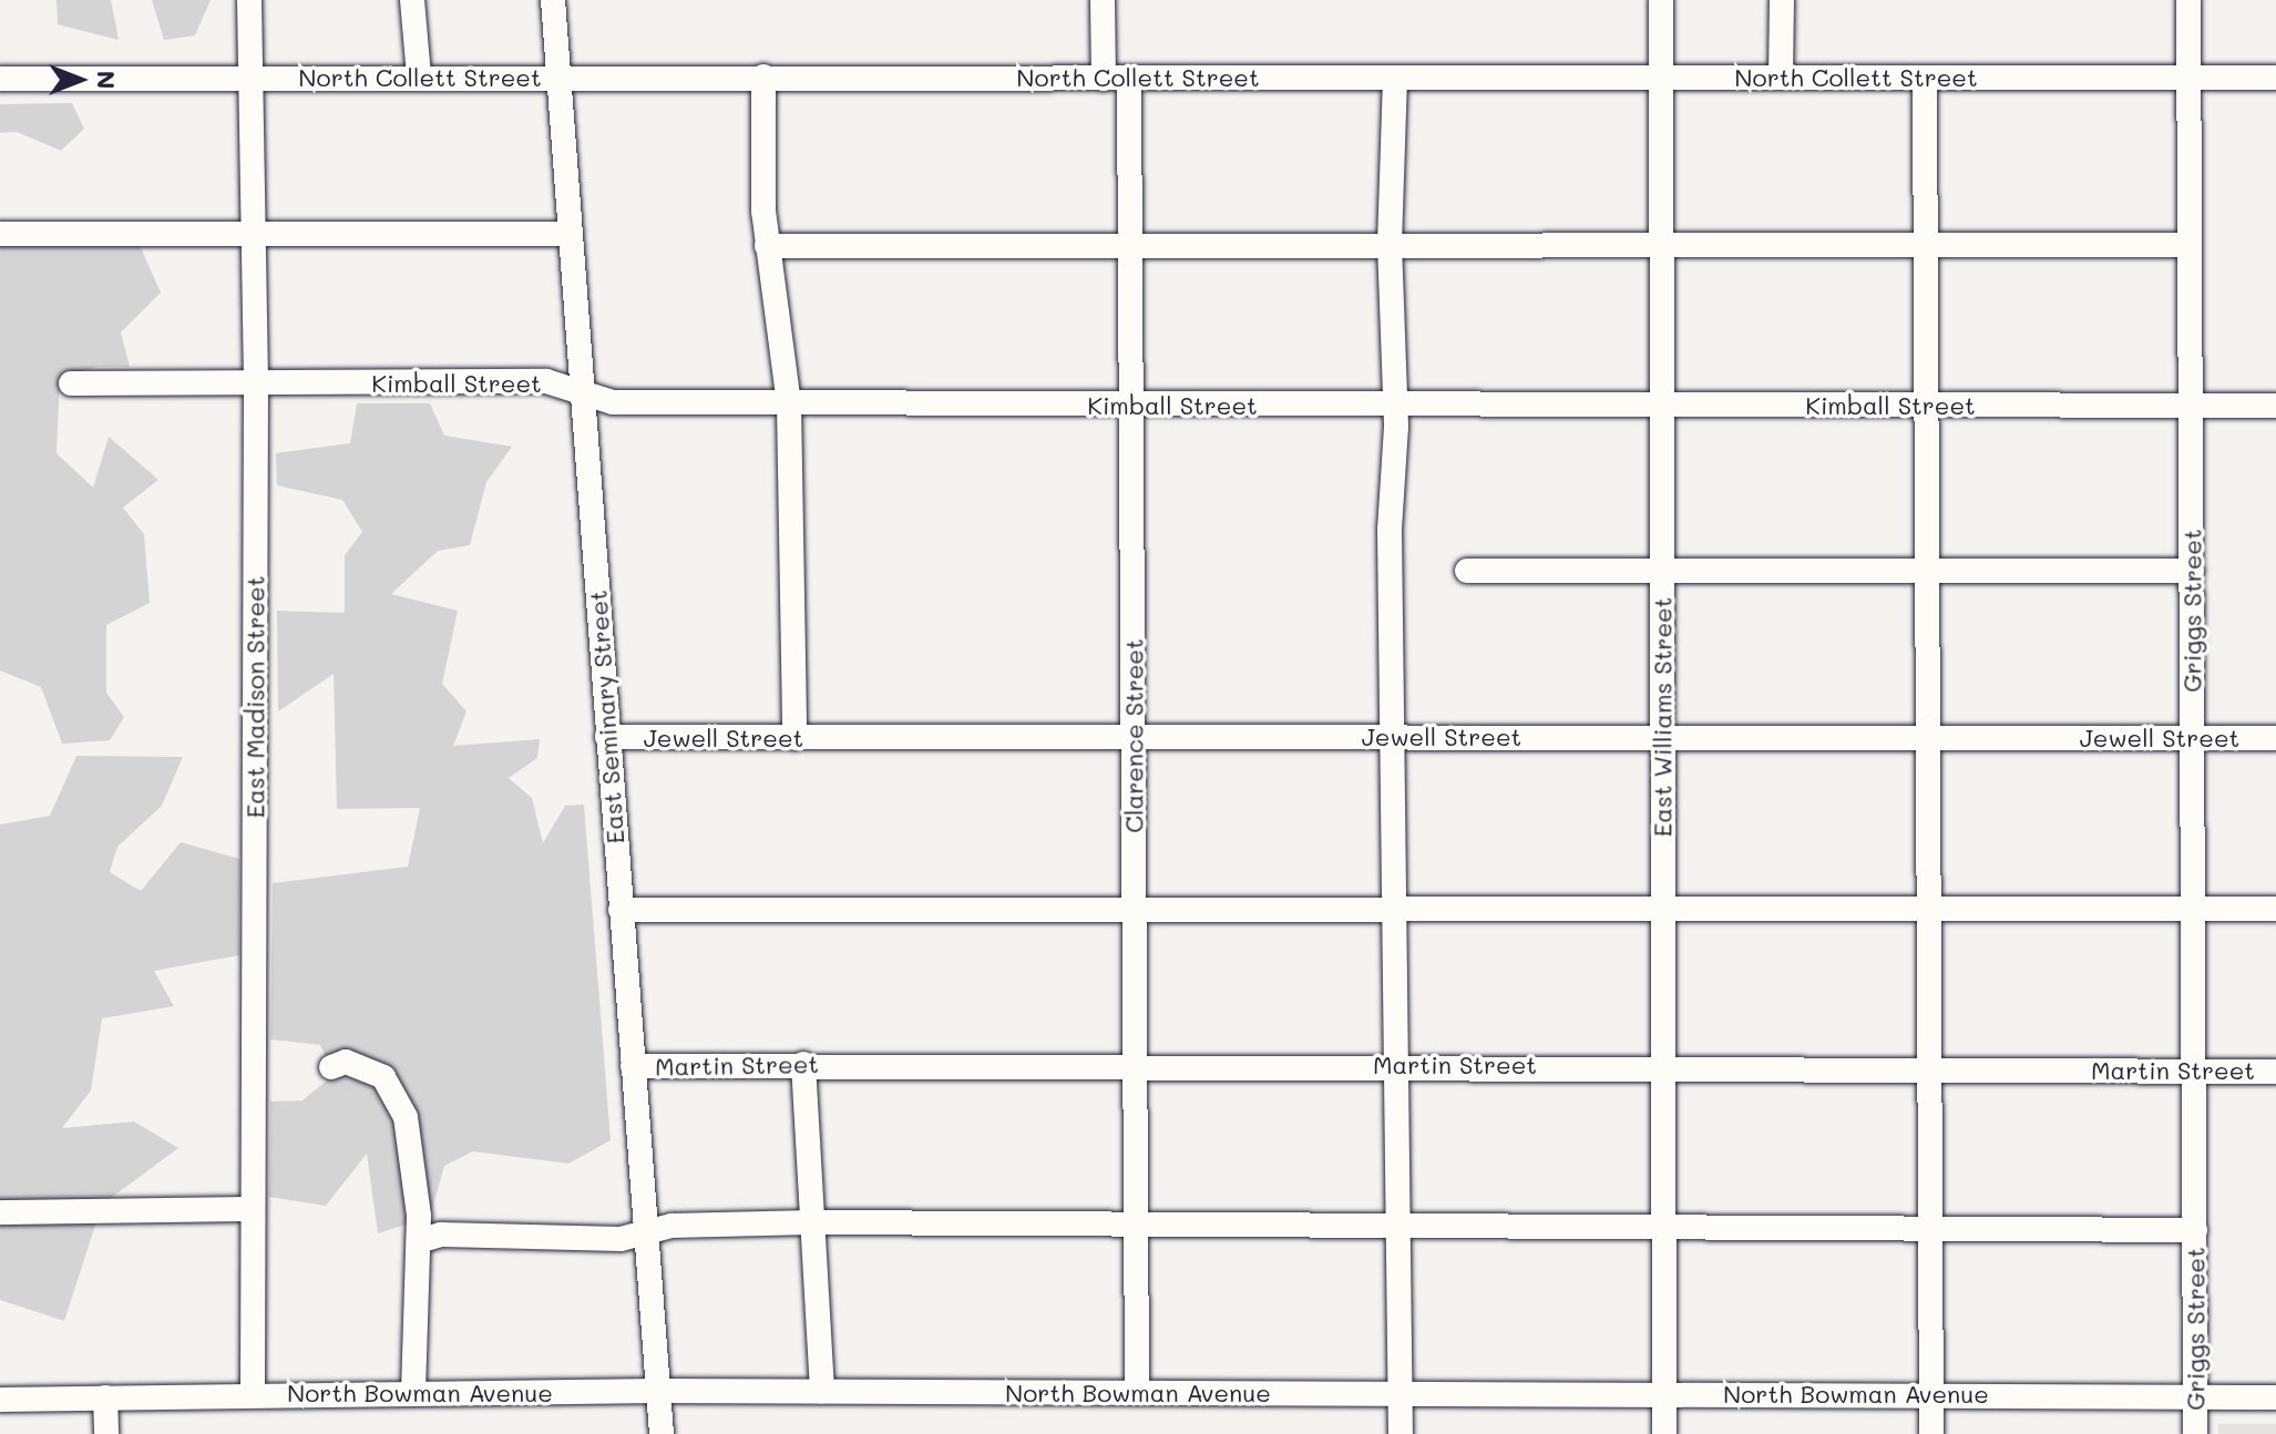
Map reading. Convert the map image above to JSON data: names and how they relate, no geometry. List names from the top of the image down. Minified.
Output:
{"streets":{"street":["North Collett Street","Kimball Street","Griggs Street","East Madison Street","East Seminary Street","East Williams Street","Clarence Street","Jewell Street","Martin Street","North Bowman Avenue"]},"crossings":[["North Collett Street","Griggs Street"],["North Collett Street","East Madison Street"],["North Collett Street","East Seminary Street"],["North Collett Street","East Williams Street"],["North Collett Street","Clarence Street"],["Kimball Street","Griggs Street"],["Kimball Street","East Madison Street"],["Kimball Street","East Seminary Street"],["Kimball Street","East Williams Street"],["Kimball Street","Clarence Street"],["Griggs Street","Jewell Street"],["Griggs Street","Martin Street"],["Griggs Street","North Bowman Avenue"],["East Madison Street","North Bowman Avenue"],["East Seminary Street","Jewell Street"],["East Seminary Street","Martin Street"],["East Seminary Street","North Bowman Avenue"],["East Williams Street","Jewell Street"],["East Williams Street","Martin Street"],["East Williams Street","North Bowman Avenue"],["Clarence Street","Jewell Street"],["Clarence Street","Martin Street"],["Clarence Street","North Bowman Avenue"]],"north":"right"}
